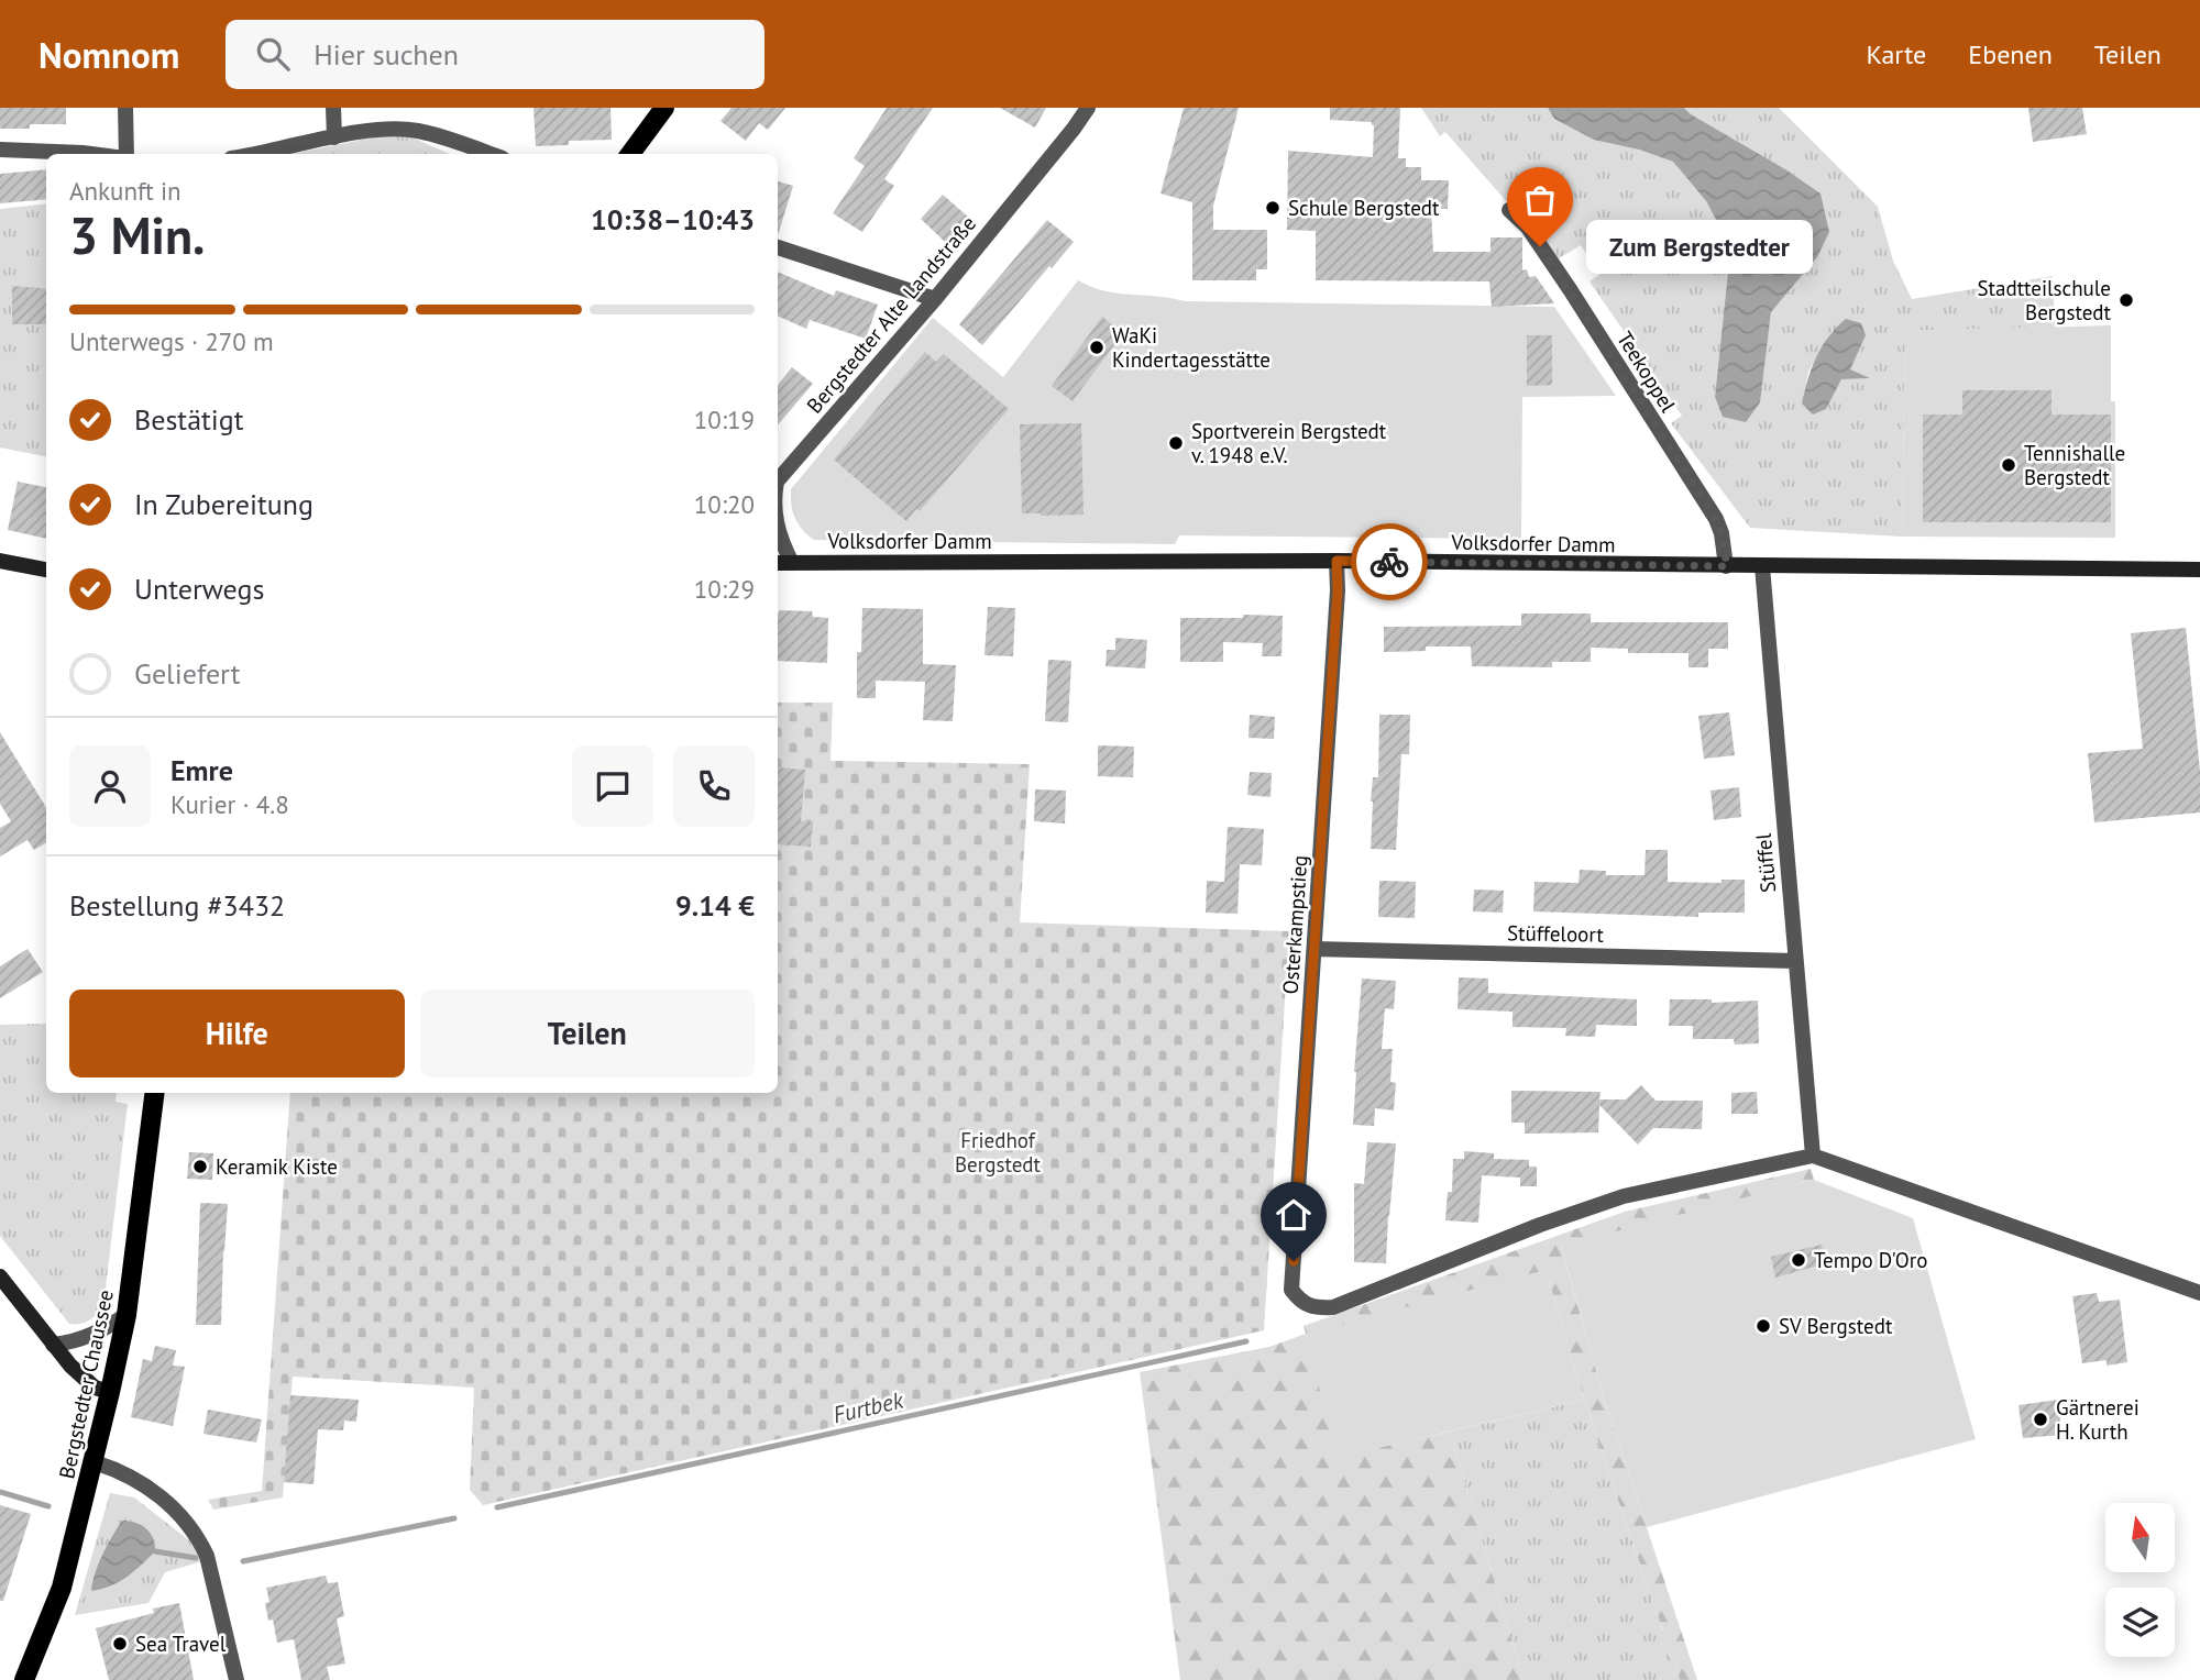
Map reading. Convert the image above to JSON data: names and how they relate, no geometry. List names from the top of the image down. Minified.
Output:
{"streets":{"main road":["Volksdorfer Damm","Bergstedter Chaussee"],"street":["Bergstedter Alte Landstraße","Teekoppel","Stüffel","Osterkampstieg","Stüffeloort"]},"crossings":[["Bergstedter Alte Landstraße","Volksdorfer Damm"],["Teekoppel","Volksdorfer Damm"],["Volksdorfer Damm","Stüffel"],["Volksdorfer Damm","Osterkampstieg"],["Stüffel","Osterkampstieg"],["Stüffel","Stüffeloort"],["Osterkampstieg","Stüffeloort"]],"water":["Furtbek"],"parks":["Friedhof Bergstedt"],"places":["Schule Bergstedt","Zum Bergstedter","Stadtteilschule Bergstedt","WaKi Kindertagesstätte","Sportverein Bergstedt v. 1948 e.V.","Tennishalle Bergstedt","Keramik Kiste","Tempo D'Oro","SV Bergstedt","Gärtnerei H. Kurth","Sea Travel"],"north":"top","page":{"header":"Nomnom","search":"Hier suchen","nav":["Karte","Ebenen","Teilen"],"heading":["3 Min.","Ankunft in","10:38–10:43"],"panel":["Emre","Kurier · 4.8","Bestellung #3432","9.14 €"],"bubble":"Zum Bergstedter","bar":"Unterwegs · 270 m","list":[["Bestätigt","10:19"],["In Zubereitung","10:20"],["Unterwegs","10:29"],"Geliefert"],"buttons":["Hilfe","Teilen"]}}
